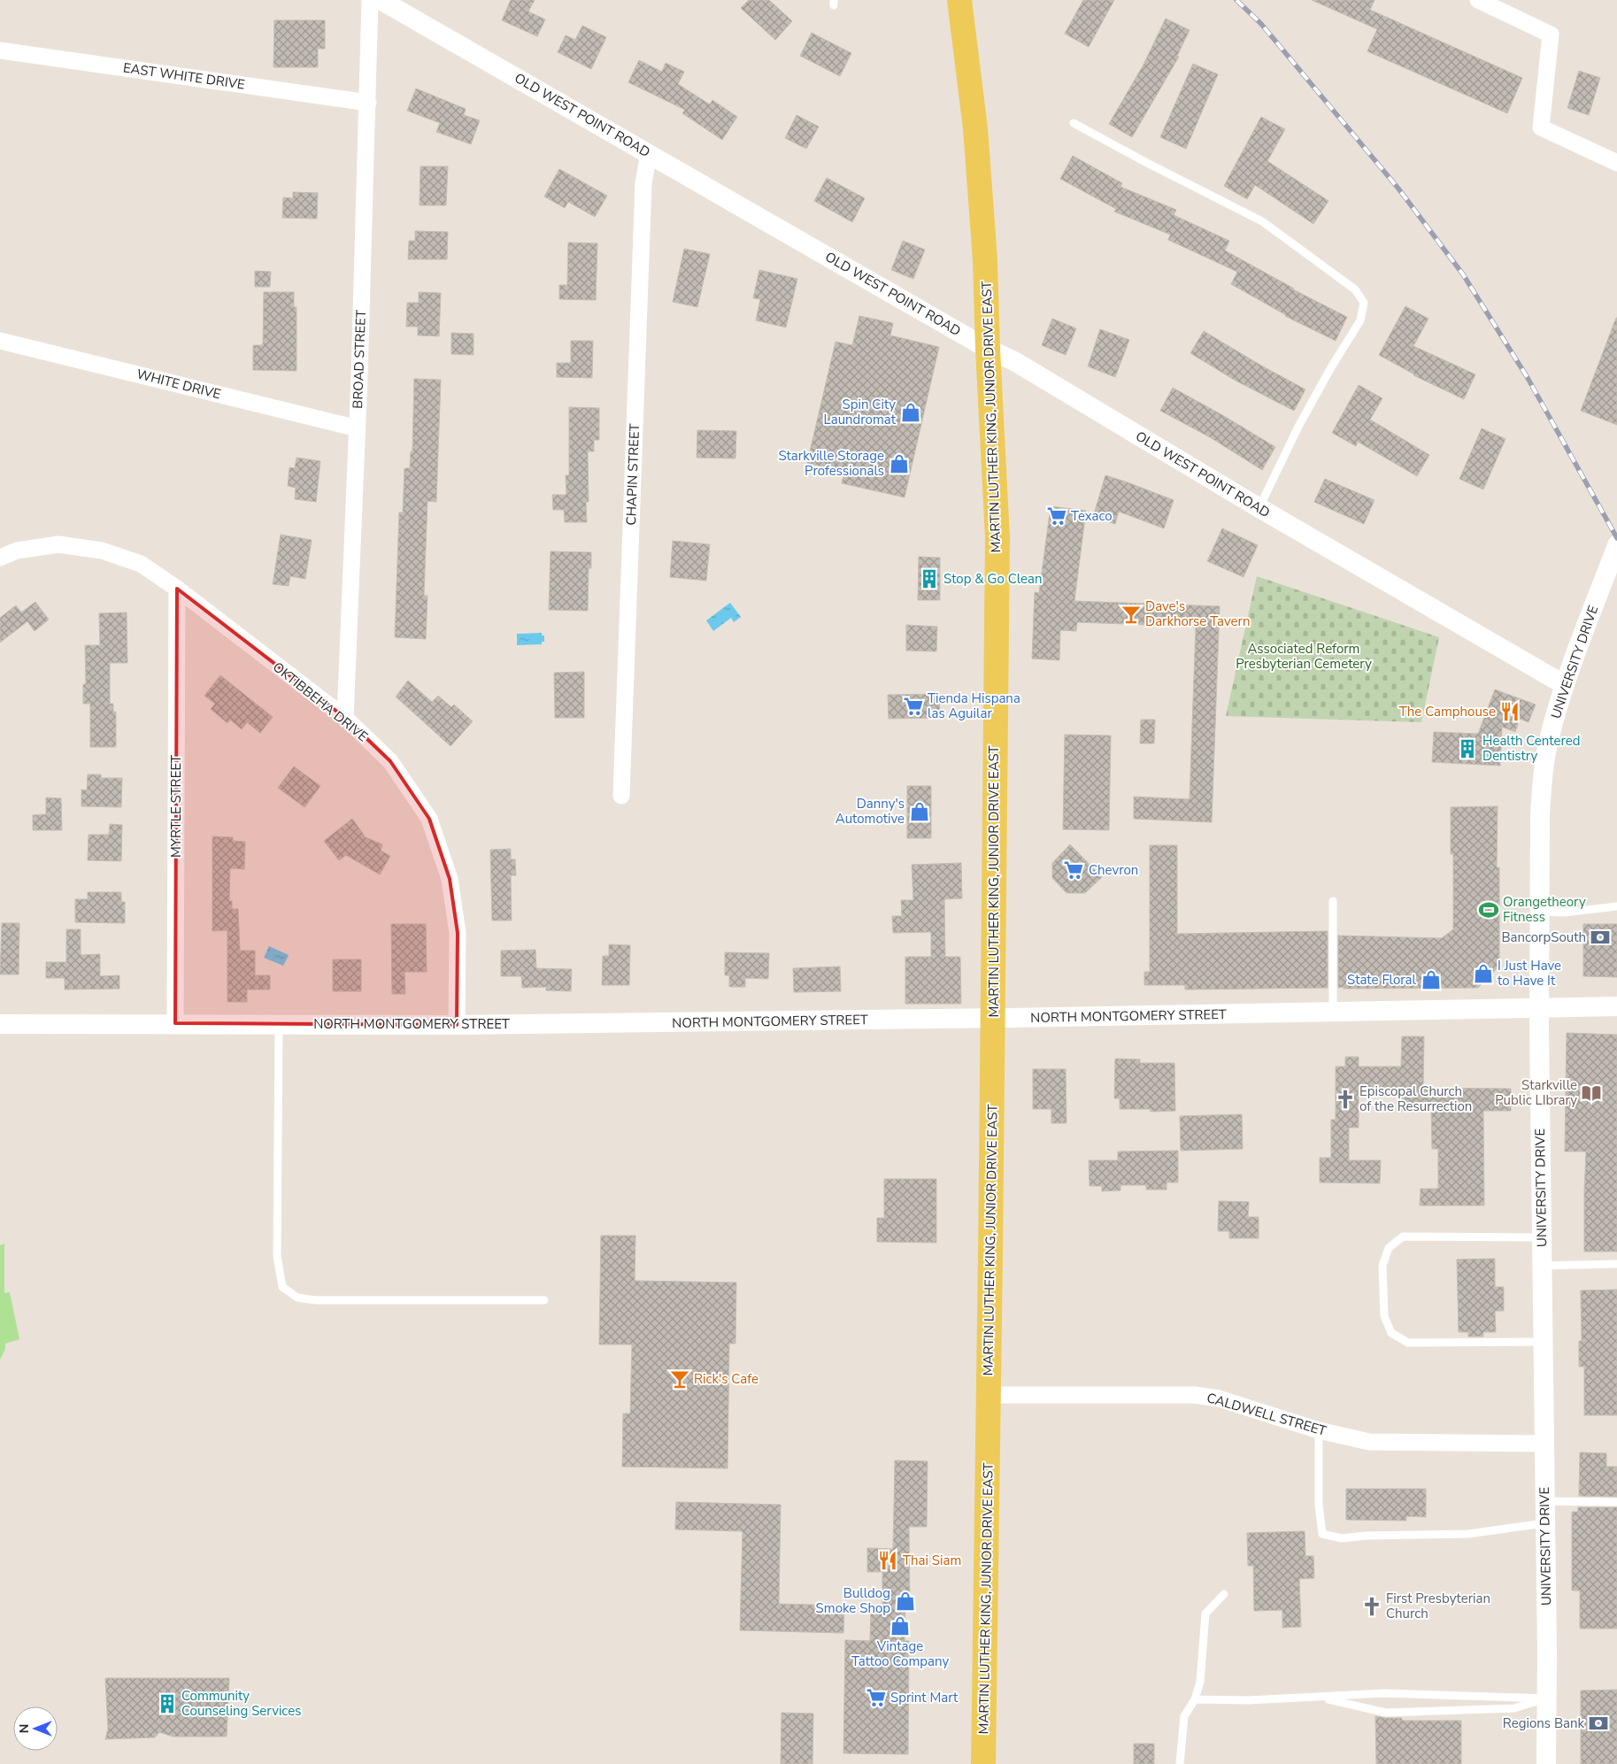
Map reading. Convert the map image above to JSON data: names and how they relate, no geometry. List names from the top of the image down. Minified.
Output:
{"streets":{"main road":["MARTIN LUTHER KING, JUNIOR DRIVE EAST"],"street":["EAST WHITE DRIVE","OLD WEST POINT ROAD","BROAD STREET","WHITE DRIVE","CHAPIN STREET","UNIVERSITY DRIVE","OKTIBBEHA DRIVE","MYRTLE STREET","NORTH MONTGOMERY STREET","CALDWELL STREET"]},"crossings":[["EAST WHITE DRIVE","BROAD STREET"],["OLD WEST POINT ROAD","MARTIN LUTHER KING, JUNIOR DRIVE EAST"],["OLD WEST POINT ROAD","CHAPIN STREET"],["OLD WEST POINT ROAD","UNIVERSITY DRIVE"],["BROAD STREET","WHITE DRIVE"],["BROAD STREET","OKTIBBEHA DRIVE"],["MARTIN LUTHER KING, JUNIOR DRIVE EAST","NORTH MONTGOMERY STREET"],["MARTIN LUTHER KING, JUNIOR DRIVE EAST","CALDWELL STREET"],["UNIVERSITY DRIVE","NORTH MONTGOMERY STREET"],["UNIVERSITY DRIVE","CALDWELL STREET"],["OKTIBBEHA DRIVE","MYRTLE STREET"],["OKTIBBEHA DRIVE","NORTH MONTGOMERY STREET"],["MYRTLE STREET","NORTH MONTGOMERY STREET"]],"parks":["Associated Reform Presbyterian Cemetery"],"places":{"shop":["Spin City Laundromat","Starkville Storage Professionals","Danny's Automotive","I Just Have to Have It","State Floral","Bulldog Smoke Shop","Vintage Tattoo Company"],"supermarket":["Texaco","Tienda Hispana las Aguilar","Chevron","Sprint Mart"],"building":["Stop & Go Clean","Health Centered Dentistry","Community Counseling Services"],"bar":["Dave's Darkhorse Tavern","Rick's Cafe"],"restaurant":["The Camphouse","Thai Siam"],"sports":["Orangetheory Fitness"],"bank":["BancorpSouth","Regions Bank"],"library":["Starkville Public LIbrary"],"church":["Episcopal Church of the Resurrection","First Presbyterian Church"]},"north":"left"}
